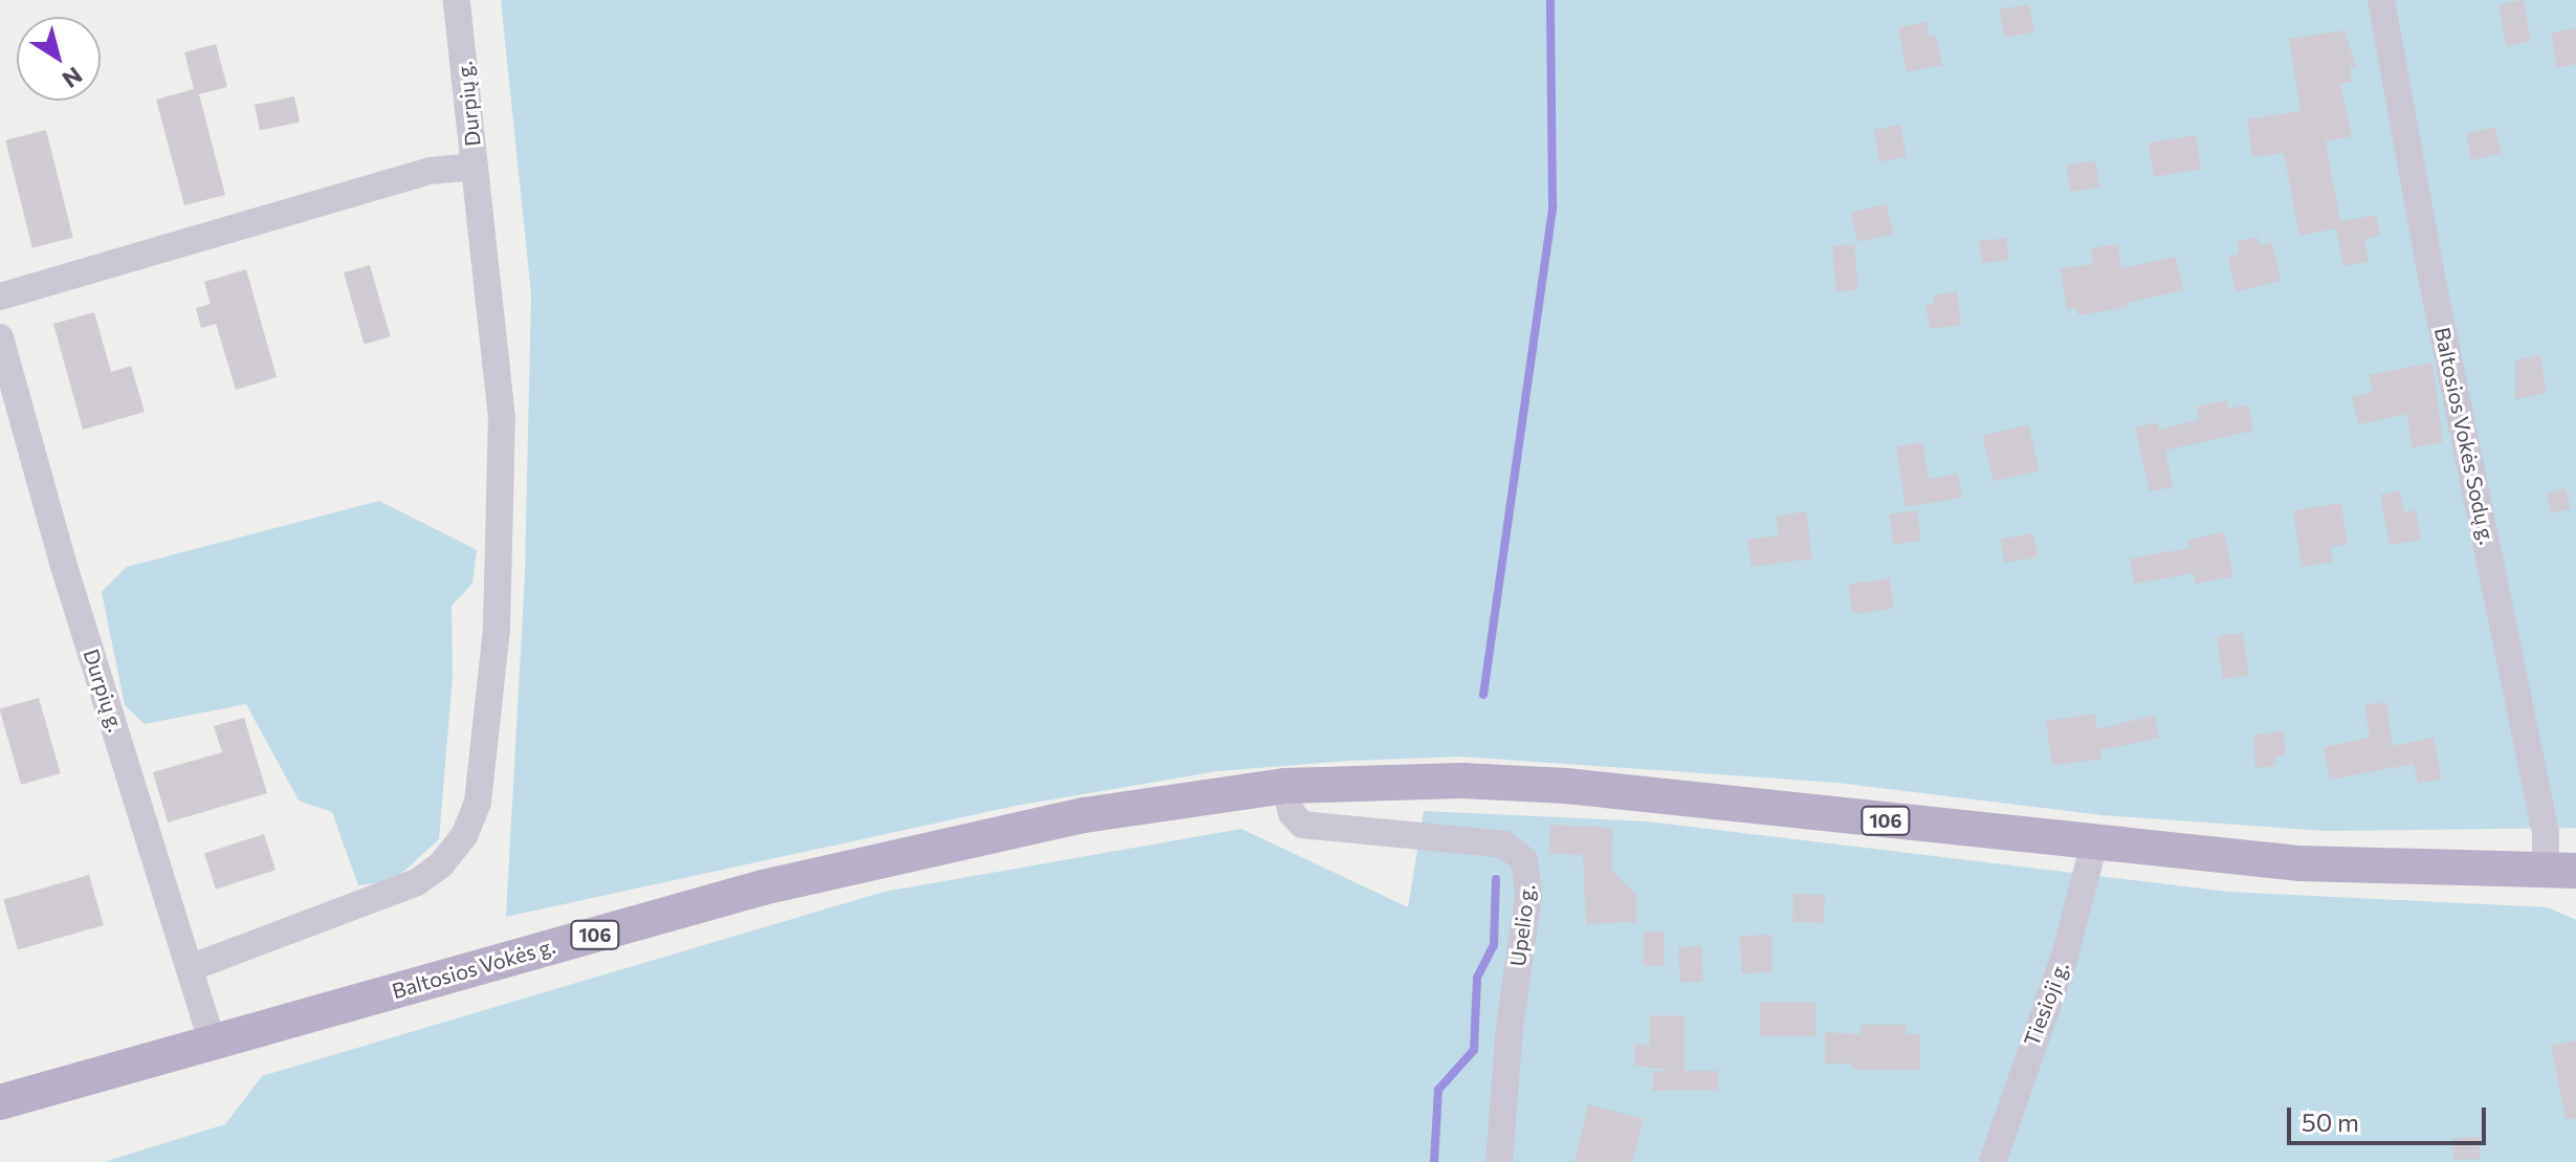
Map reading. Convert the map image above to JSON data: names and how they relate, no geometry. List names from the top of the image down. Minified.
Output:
{"streets":{"main road":["106","Baltosios Vokės g."],"street":["Durpių g.","Baltosios Vokės Sodų g.","Upelio g.","Tiesioji g."]},"crossings":[["Durpių g.","Baltosios Vokės g."],["Baltosios Vokės Sodų g.","106"],["106","Upelio g."],["106","Baltosios Vokės g."],["106","Tiesioji g."],["Upelio g.","Baltosios Vokės g."]],"scale_bar":"50 m","north":"bottom right"}
